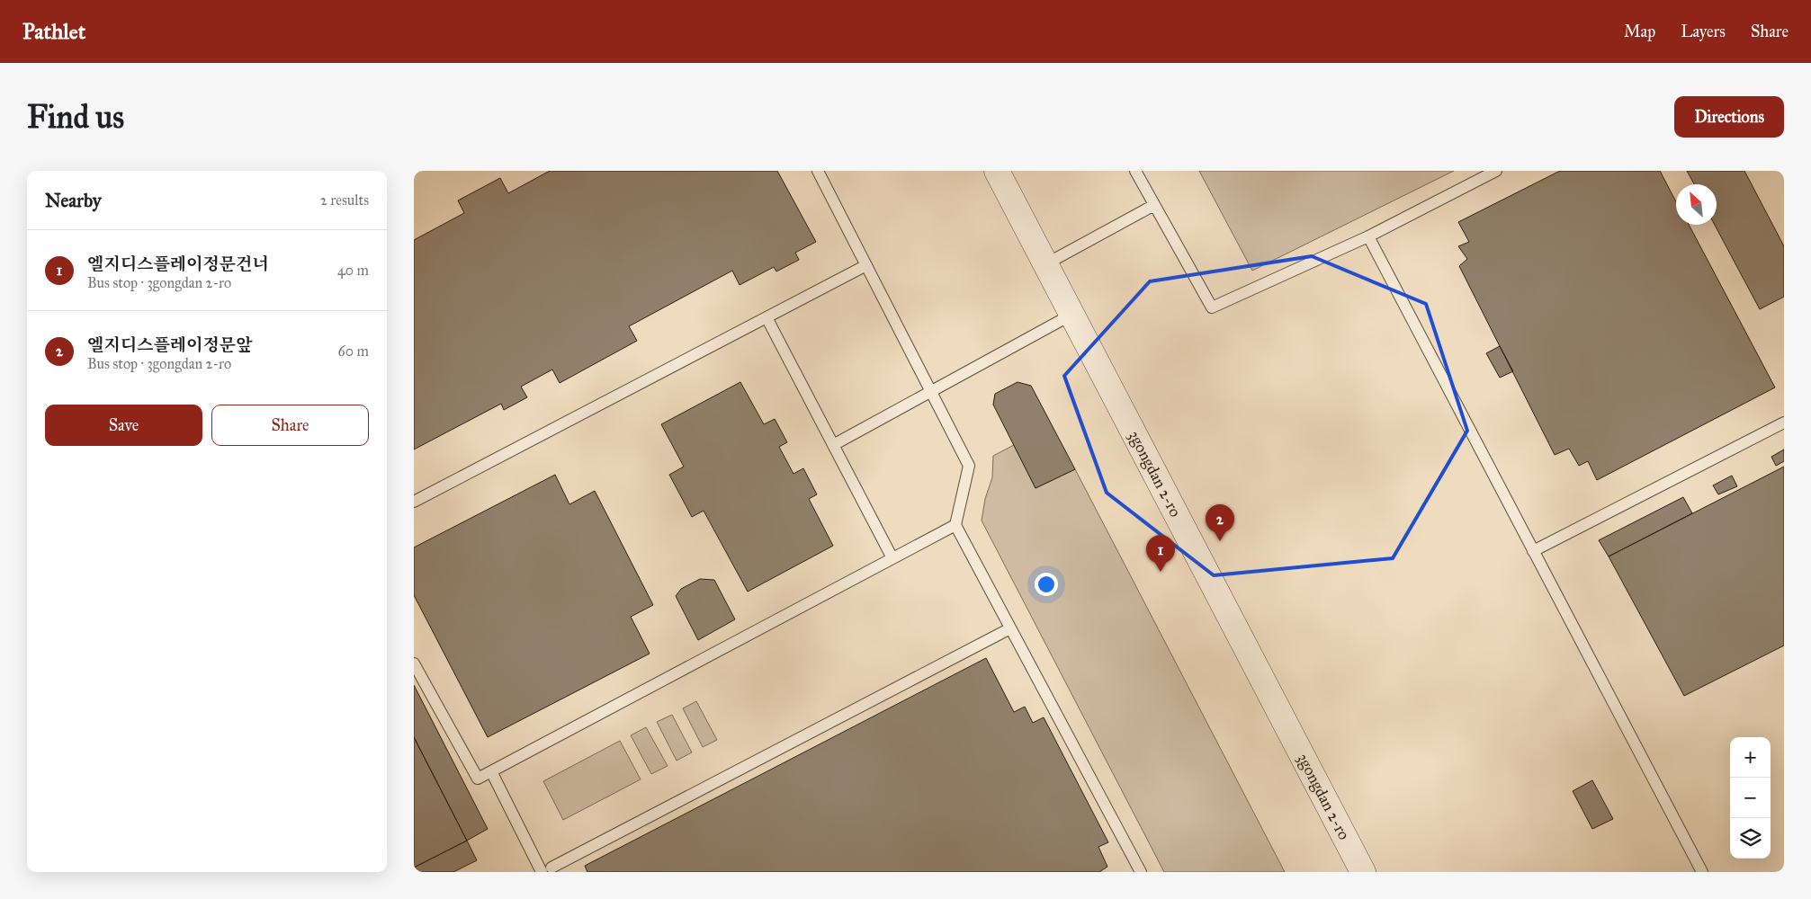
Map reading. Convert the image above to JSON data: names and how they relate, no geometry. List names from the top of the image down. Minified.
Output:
{"streets":{"street":["3gongdan 2-ro"]},"north":"top left","page":{"header":"Pathlet","nav":["Map","Layers","Share"],"buttons":["Directions",["Save","Share"]],"title":"Find us","heading":["Nearby","2 results"],"list":[{"mark":"1","name":"엘지디스플레이정문건너","note":"Bus stop · 3gongdan 2-ro","value":"40 m"},{"mark":"2","name":"엘지디스플레이정문앞","note":"Bus stop · 3gongdan 2-ro","value":"60 m"}],"pins":["2","1"],"map_buttons":["+","−"]}}
